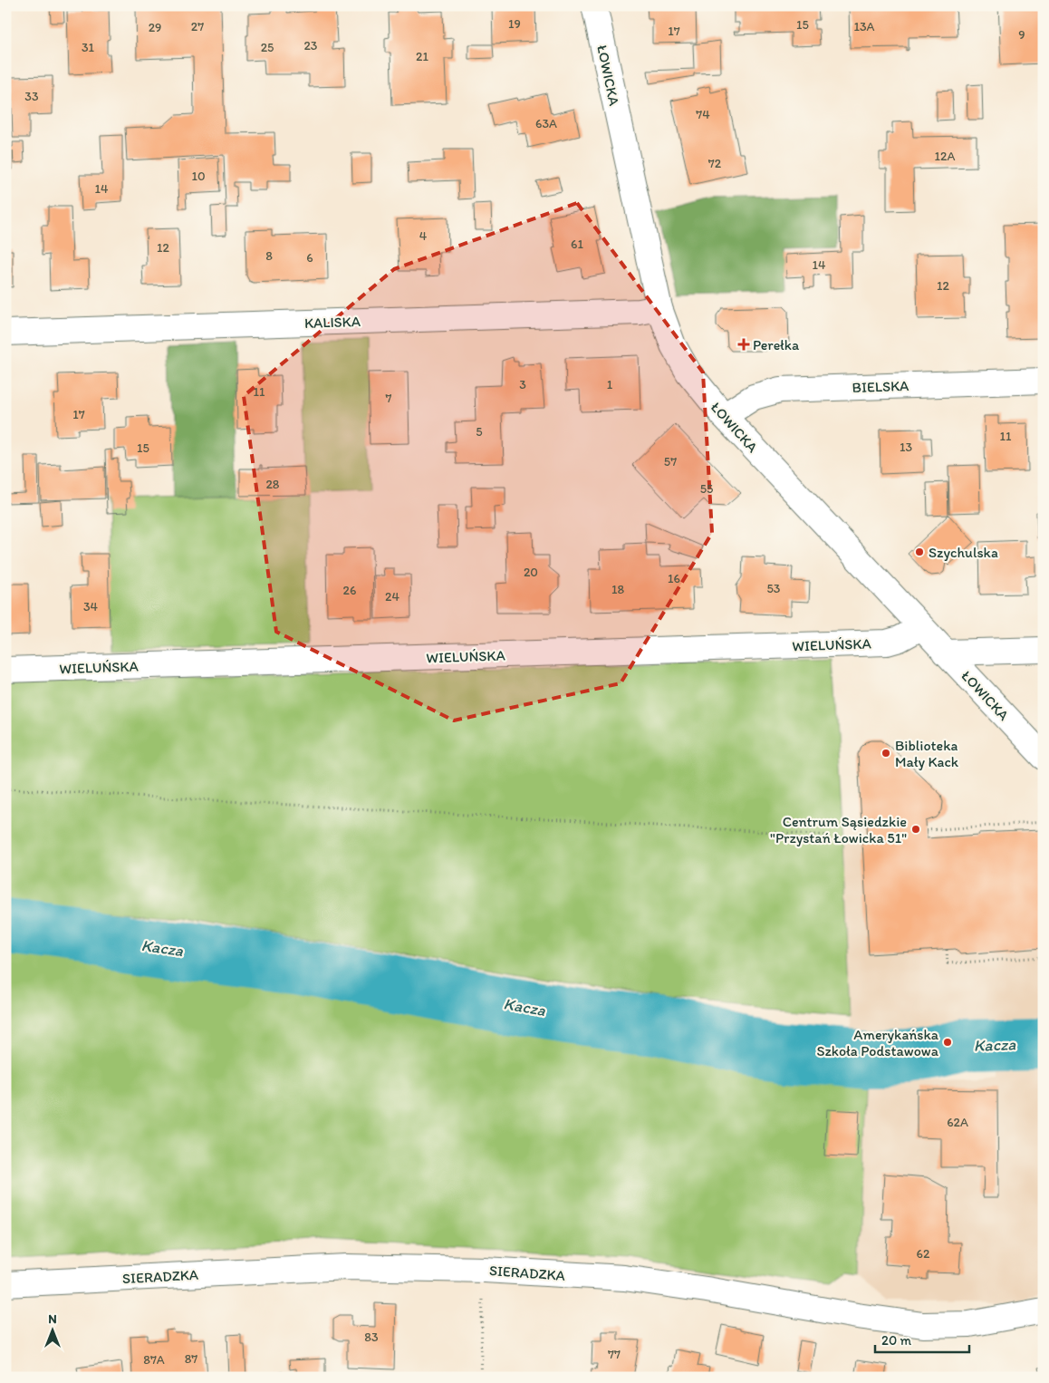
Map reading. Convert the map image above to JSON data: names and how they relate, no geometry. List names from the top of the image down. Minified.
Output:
{"streets":{"street":["ŁOWICKA","KALISKA","BIELSKA","WIELUŃSKA","SIERADZKA"]},"crossings":[["ŁOWICKA","KALISKA"],["ŁOWICKA","BIELSKA"],["ŁOWICKA","WIELUŃSKA"]],"water":["Kacza"],"places":{"health":["Perełka"],"other":["Szychulska","Biblioteka Mały Kack","Centrum Sąsiedzkie \"Przystań Łowicka 51\"","Amerykańska Szkoła Podstawowa"]},"house_numbers":["19","15","27","13A","29","17","9","23","31","25","21","33","74","63A","12A","72","10","14","4","61","12","8","6","14","12","3","1","11","7","17","5","11","13","15","57","28","55","20","16","53","18","26","24","34","62A","62","83","77","87","87A"],"scale_bar":"20 m","north":"top"}
